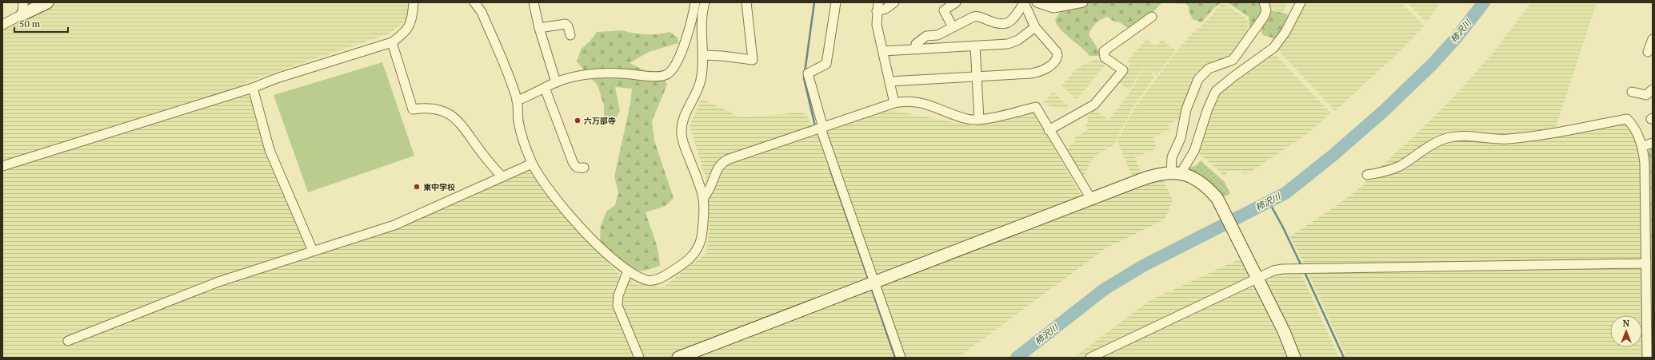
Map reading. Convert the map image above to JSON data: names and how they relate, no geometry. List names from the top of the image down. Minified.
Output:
{"water":["柿沢川"],"places":["六万部寺","東中学校"],"scale_bar":"50 m","north":"top"}
